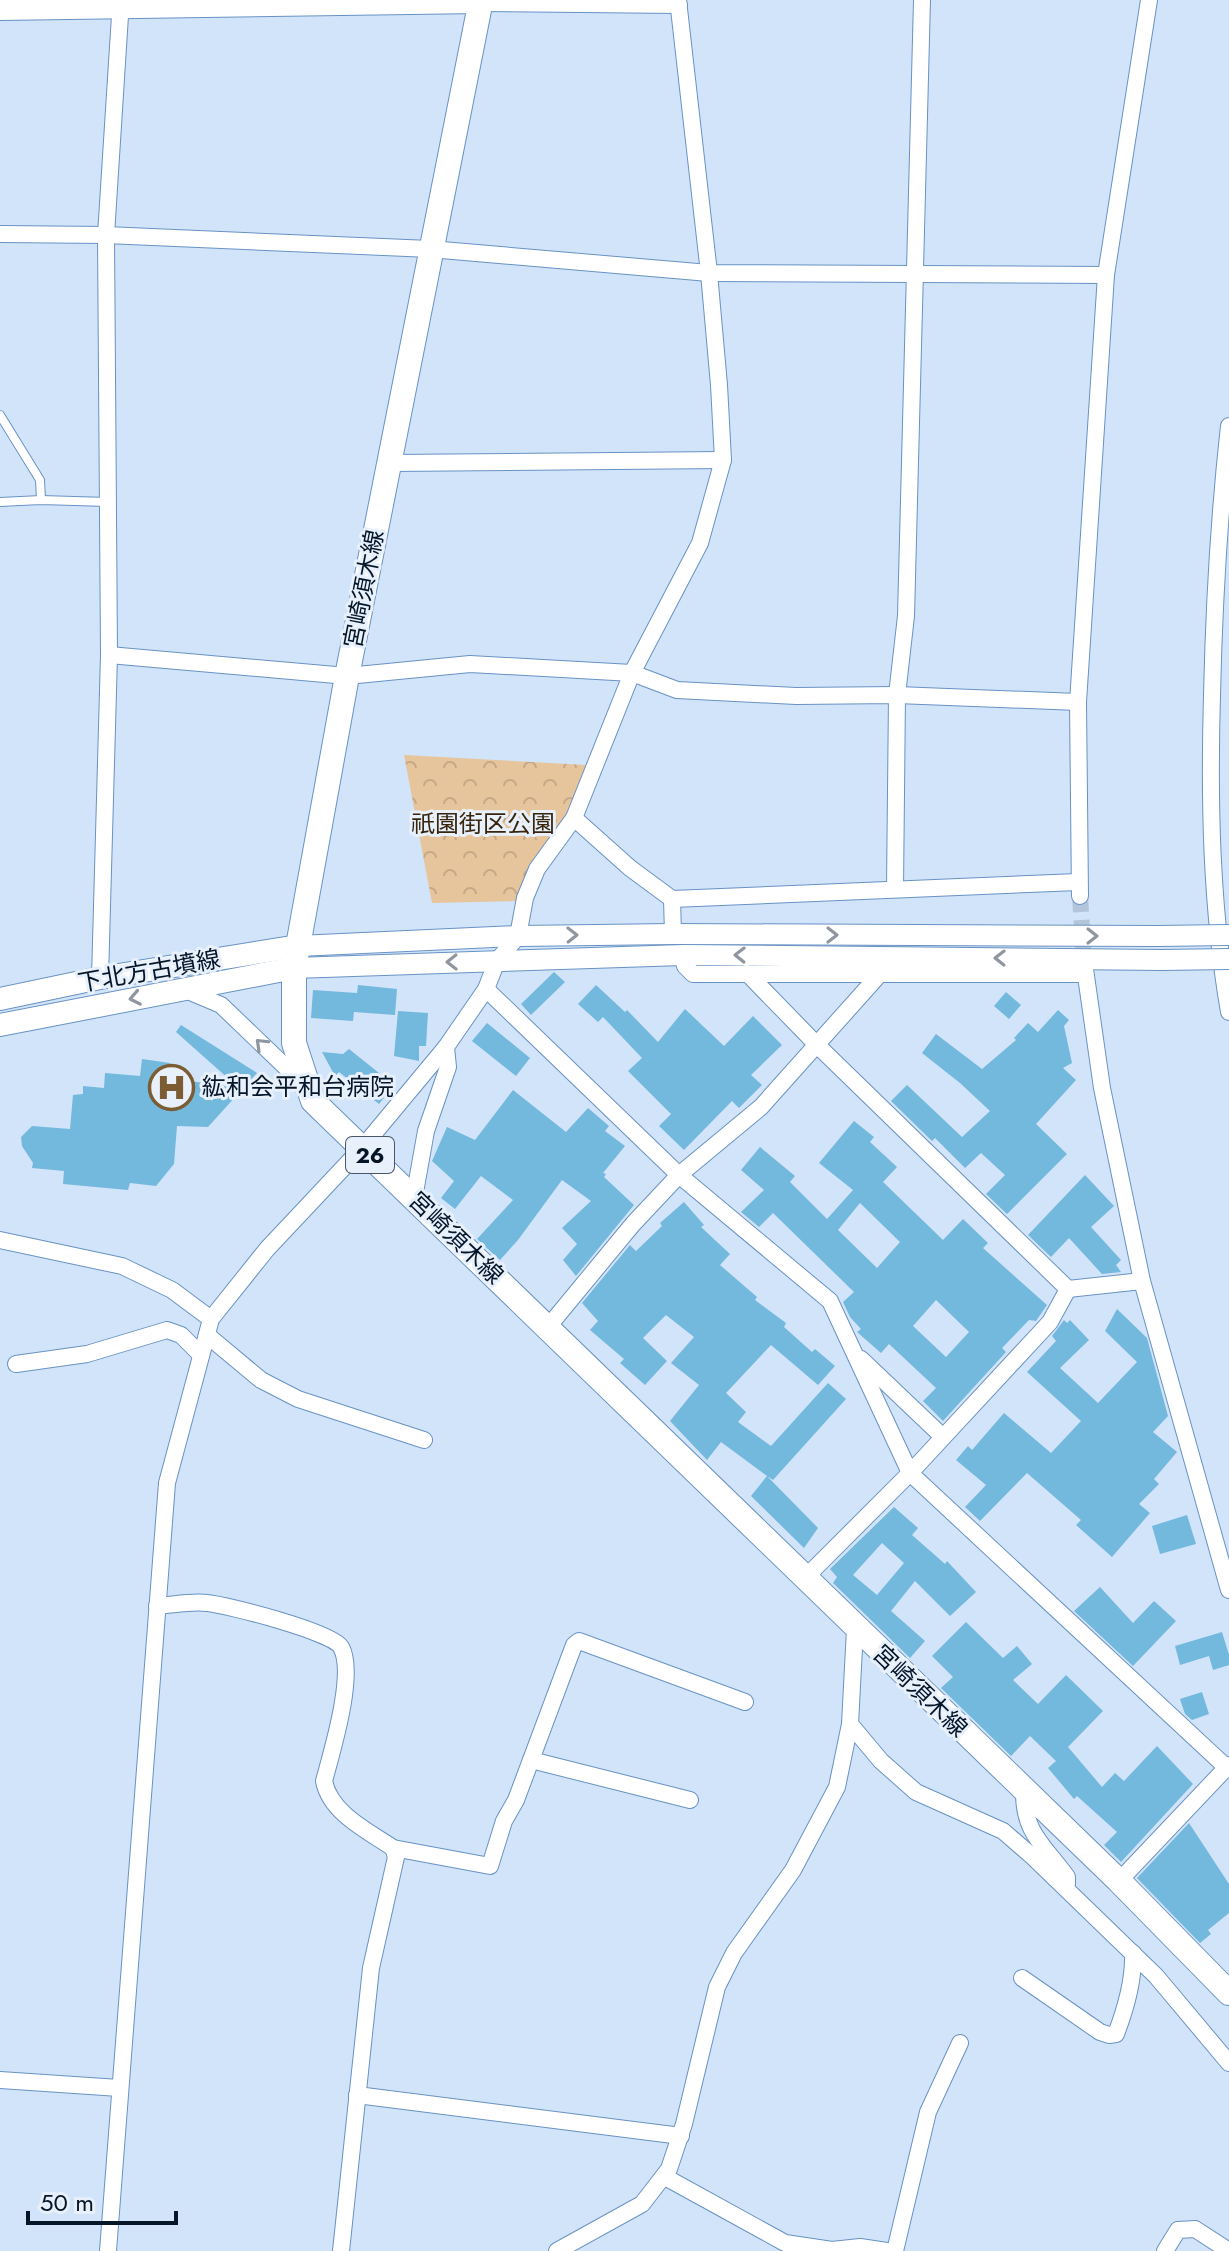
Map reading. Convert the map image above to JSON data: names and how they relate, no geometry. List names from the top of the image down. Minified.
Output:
{"streets":{"main road":["宮崎須木線","下北方古墳線","26"]},"crossings":[["宮崎須木線","下北方古墳線"]],"parks":["祇園街区公園"],"places":{"hospital":["紘和会平和台病院"]},"scale_bar":"50 m"}
